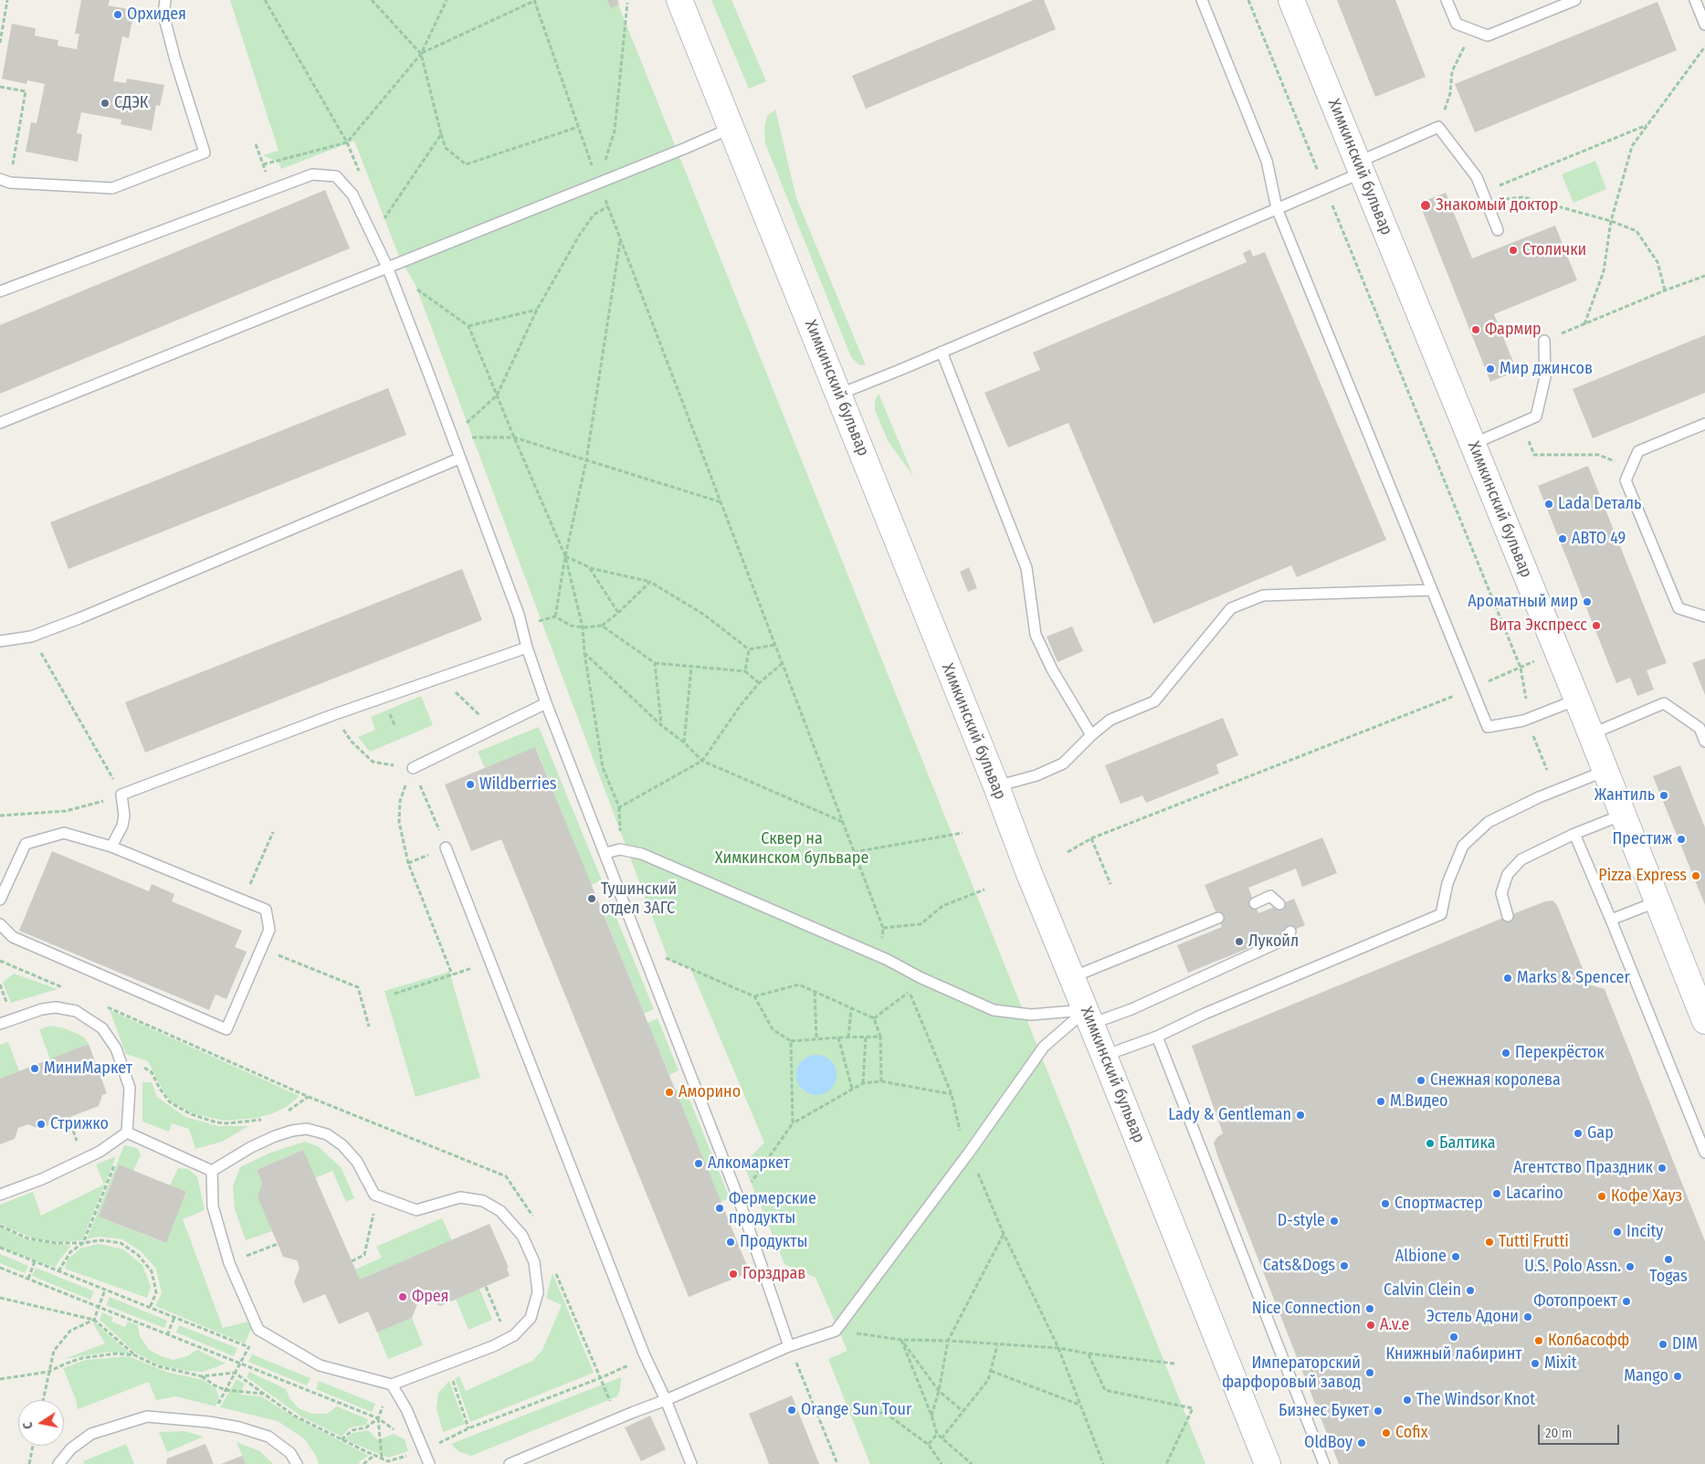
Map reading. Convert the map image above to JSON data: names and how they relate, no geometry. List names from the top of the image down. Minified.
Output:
{"streets":{"main road":["Химкинский бульвар"]},"parks":["Сквер на Химкинском бульваре"],"places":["Орхидея","СДЭК","Знакомый доктор","Столички","Фармир","Мир джинсов","Lada Dеталь","АВТО 49","Ароматный мир","Вита Экспресс","Wildberries","Жантиль","Престиж","Pizza Express","Тушинский отдел ЗАГС","Лукойл","Marks & Spencer","Перекрёсток","МиниМаркет","Снежная королева","Аморино","М.Видео","Lady & Gentleman","Стрижко","Gap","Балтика","Алкомаркет","Агентство Праздник","Lacarino","Кофе Хауз","Спортмастер","Фермерские продукты","D-style","Incity","Продукты","Tutti Frutti","Albione","Togas","Cats&Dogs","U.S. Polo Assn.","Горздрав","Calvin Clein","Фрея","Фотопроект","Nice Connection","Эстель Адони","A.v.e","Книжный лабиринт","Колбасофф","DIM","Mixit","Императорский фарфоровый завод","Mango","The Windsor Knot","Orange Sun Tour","Бизнес Букет","Cofix","OldBoy"],"scale_bar":"20 m","north":"left"}
